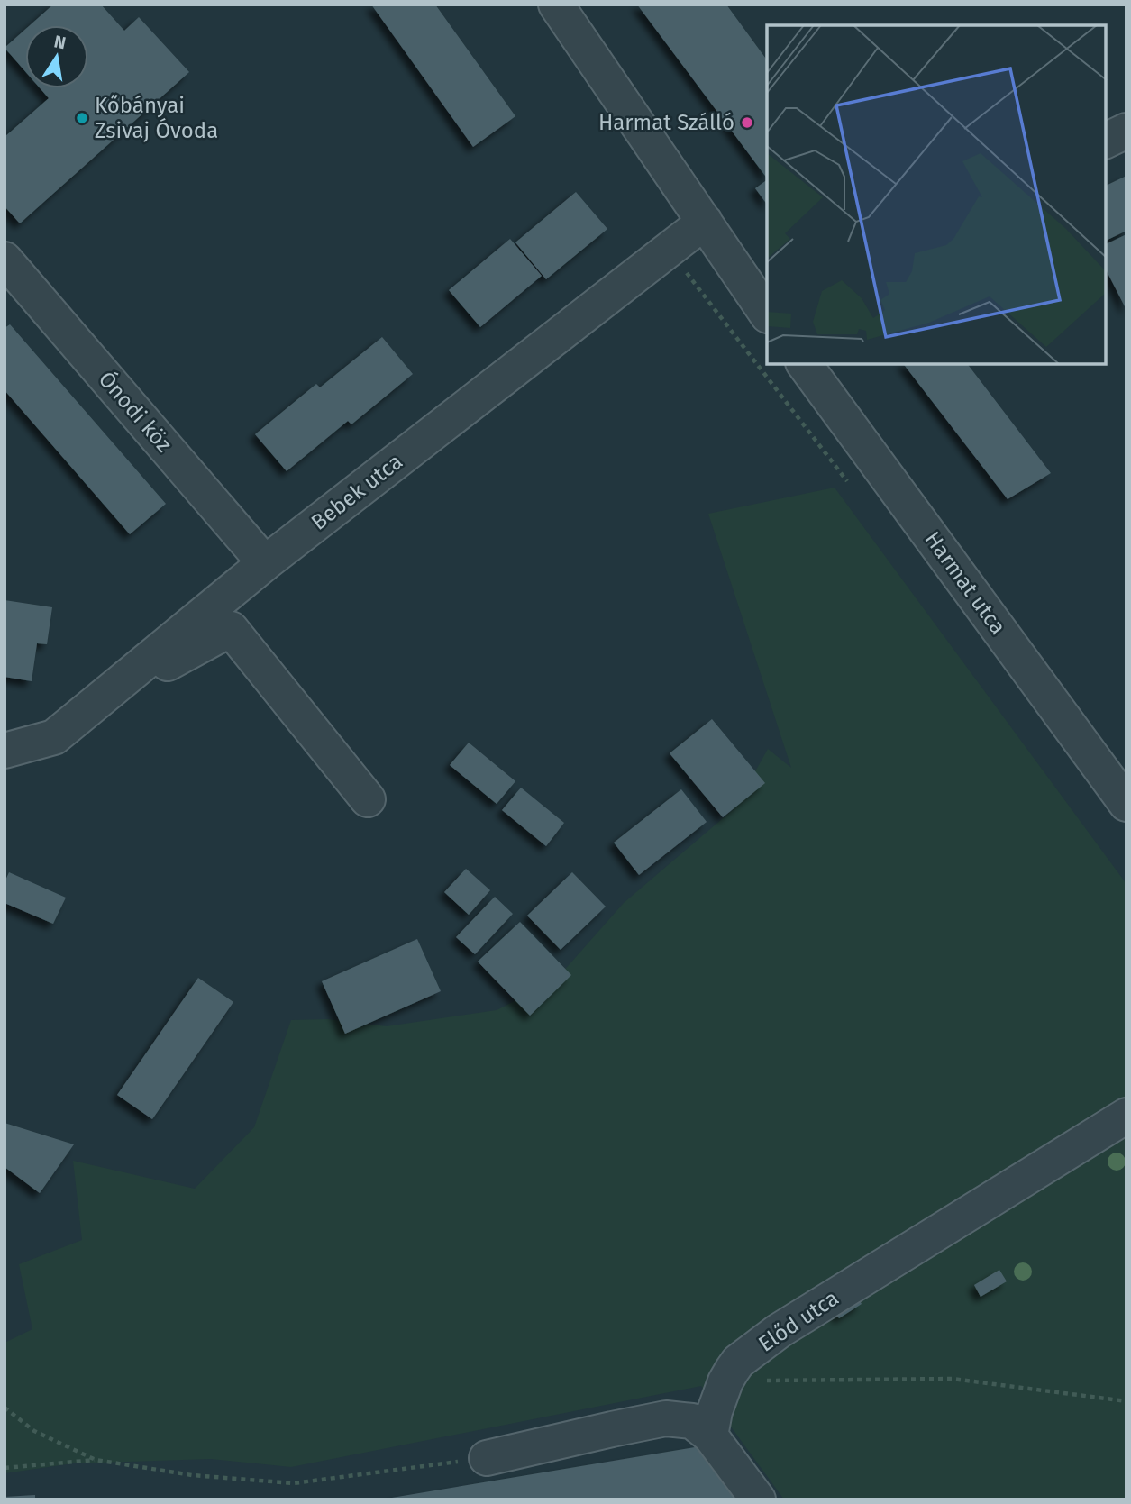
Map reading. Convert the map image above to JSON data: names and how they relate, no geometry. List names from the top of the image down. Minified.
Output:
{"streets":{"street":["Ónodi köz","Bebek utca","Harmat utca","Előd utca"]},"crossings":[["Ónodi köz","Bebek utca"]],"places":["Kőbányai Zsivaj Óvoda","Harmat Szálló"],"north":"top"}
